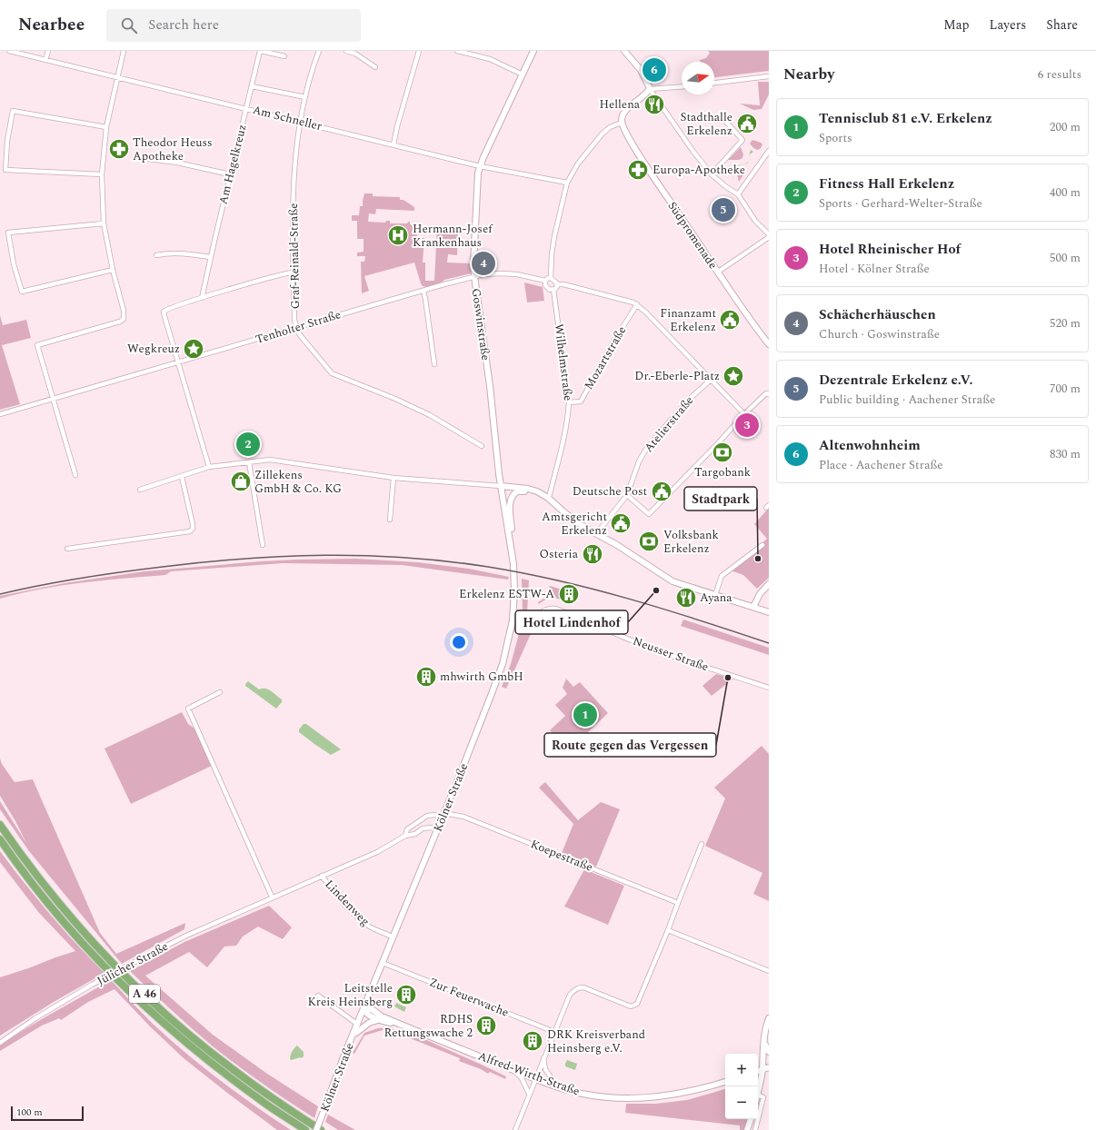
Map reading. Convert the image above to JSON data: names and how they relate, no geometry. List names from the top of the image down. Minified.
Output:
{"streets":{"highway":["A 46"],"main road":["Südpromenade","Goswinstraße","Kölner Straße","Alfred-Wirth-Straße"],"street":["Am Schneller","Am Hagelkreuz","Graf-Reinald-Straße","Tenholter Straße","Mozartstraße","Wilhelmstraße","Atelierstraße","Neusser Straße","Koepestraße","Lindenweg","Jülicher Straße","Zur Feuerwache"]},"crossings":[["Am Schneller","Am Hagelkreuz"],["Am Schneller","Graf-Reinald-Straße"],["Am Schneller","Goswinstraße"],["Graf-Reinald-Straße","Tenholter Straße"],["Goswinstraße","Tenholter Straße"],["Goswinstraße","Kölner Straße"],["Tenholter Straße","Wilhelmstraße"],["Mozartstraße","Wilhelmstraße"],["Neusser Straße","Kölner Straße"],["Kölner Straße","Koepestraße"],["Kölner Straße","Lindenweg"],["Kölner Straße","Jülicher Straße"],["Kölner Straße","Zur Feuerwache"],["Kölner Straße","Alfred-Wirth-Straße"],["Koepestraße","Jülicher Straße"],["Lindenweg","Jülicher Straße"]],"places":{"restaurant":["Hellena","Osteria","Ayana"],"public building":["Stadthalle Erkelenz","Finanzamt Erkelenz","Deutsche Post","Amtsgericht Erkelenz"],"pharmacy":["Theodor Heuss Apotheke","Europa-Apotheke"],"hospital":["Hermann-Josef Krankenhaus"],"place":["Wegkreuz","Dr.-Eberle-Platz"],"bank":["Targobank","Volksbank Erkelenz"],"shop":["Zillekens GmbH & Co. KG"],"other":["Stadtpark","Hotel Lindenhof","Route gegen das Vergessen"],"building":["Erkelenz ESTW-A","mhwirth GmbH","Leitstelle Kreis Heinsberg","RDHS Rettungswache 2","DRK Kreisverband Heinsberg e.V."]},"scale_bar":"100 m","north":"right","page":{"header":"Nearbee","search":"Search here","nav":["Map","Layers","Share"],"heading":["Nearby","6 results"],"pins":["6","5","4","3","2","1"],"list":[{"mark":"1","name":"Tennisclub 81 e.V. Erkelenz","note":"Sports","value":"200 m"},{"mark":"2","name":"Fitness Hall Erkelenz","note":"Sports · Gerhard-Welter-Straße","value":"400 m"},{"mark":"3","name":"Hotel Rheinischer Hof","note":"Hotel · Kölner Straße","value":"500 m"},{"mark":"4","name":"Schächerhäuschen","note":"Church · Goswinstraße","value":"520 m"},{"mark":"5","name":"Dezentrale Erkelenz e.V.","note":"Public building · Aachener Straße","value":"700 m"},{"mark":"6","name":"Altenwohnheim","note":"Place · Aachener Straße","value":"830 m"}],"map_buttons":["+","−"],"scale":"100 m"}}
